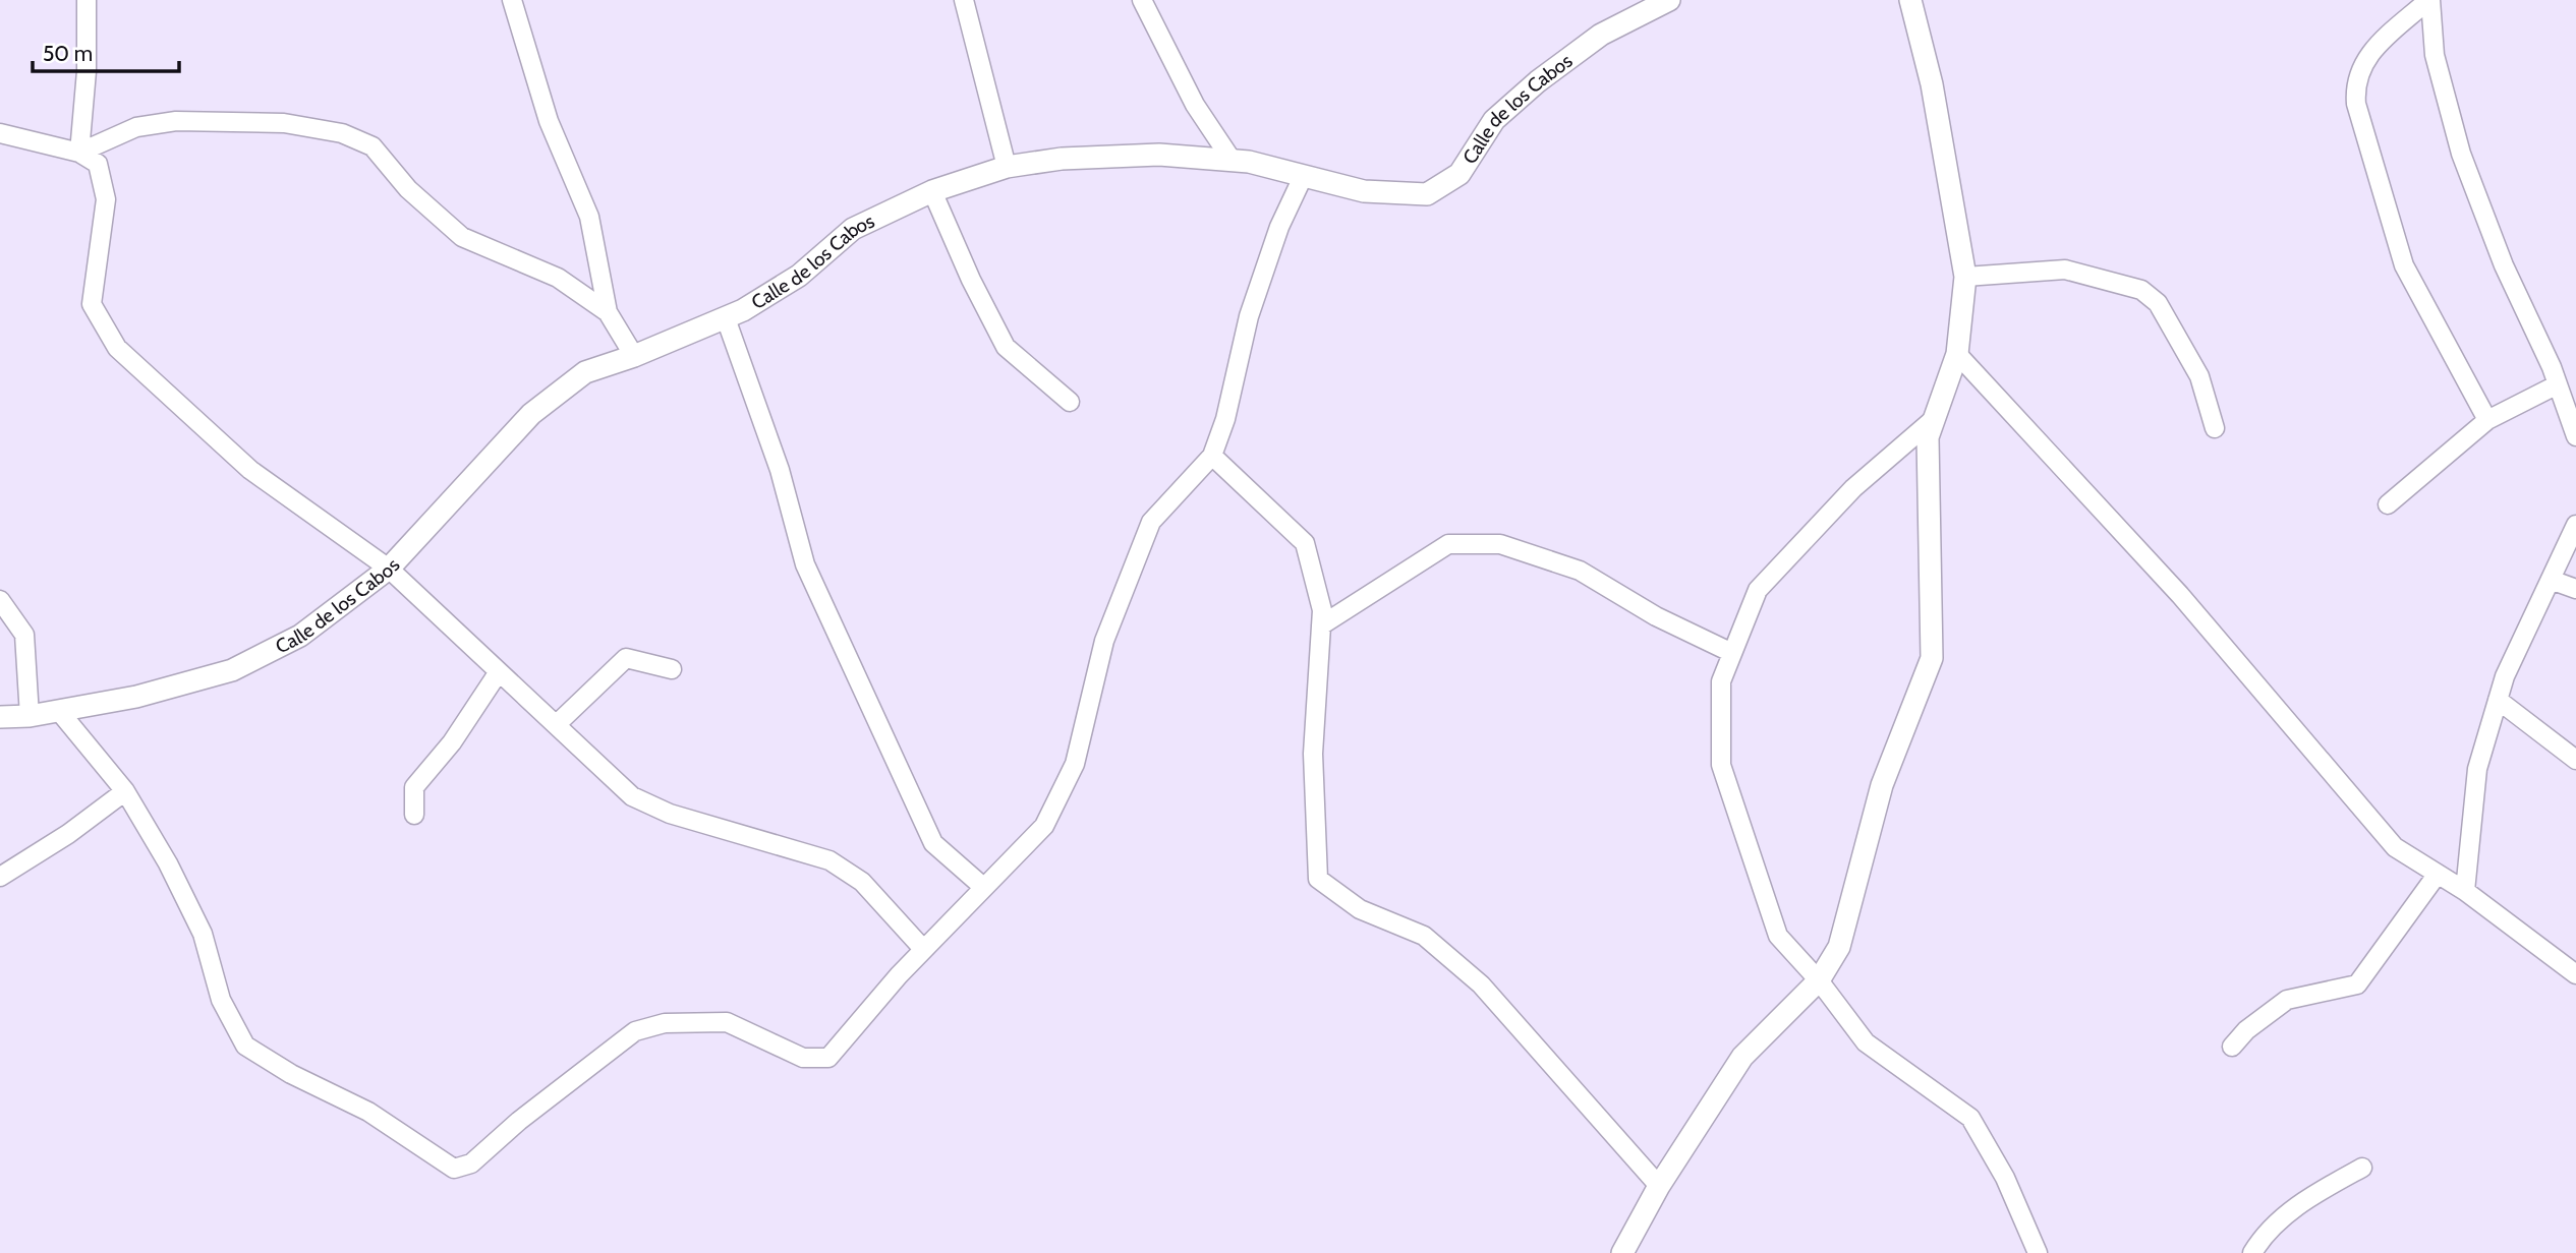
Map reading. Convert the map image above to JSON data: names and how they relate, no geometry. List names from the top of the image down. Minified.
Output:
{"streets":{"street":["Calle de los Cabos"]},"scale_bar":"50 m"}
